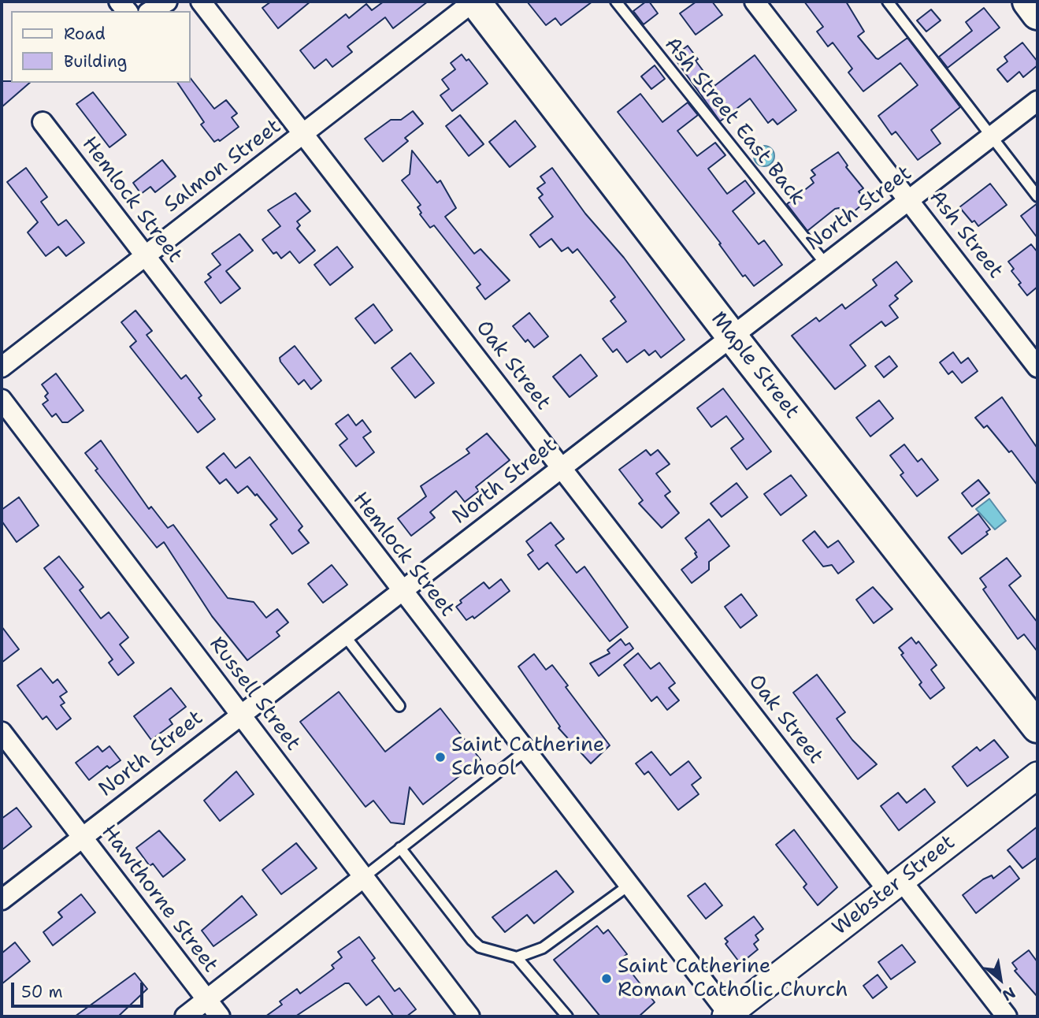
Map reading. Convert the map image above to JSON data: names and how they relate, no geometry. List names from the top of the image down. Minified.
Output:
{"streets":{"main road":["Maple Street"],"street":["Salmon Street","Hemlock Street","North Street","Ash Street","Oak Street","Russell Street","Webster Street","Hawthorne Street"],"lane":["Ash Street East Back"]},"crossings":[["Ash Street East Back","North Street"],["Salmon Street","Hemlock Street"],["Salmon Street","Oak Street"],["Salmon Street","Maple Street"],["Hemlock Street","North Street"],["Hemlock Street","Webster Street"],["North Street","Ash Street"],["North Street","Oak Street"],["North Street","Maple Street"],["North Street","Russell Street"],["North Street","Hawthorne Street"],["Oak Street","Webster Street"]],"places":["Saint Catherine School","Saint Catherine Roman Catholic Church"],"legend":["Road","Building"],"scale_bar":"50 m","north":"bottom right"}
